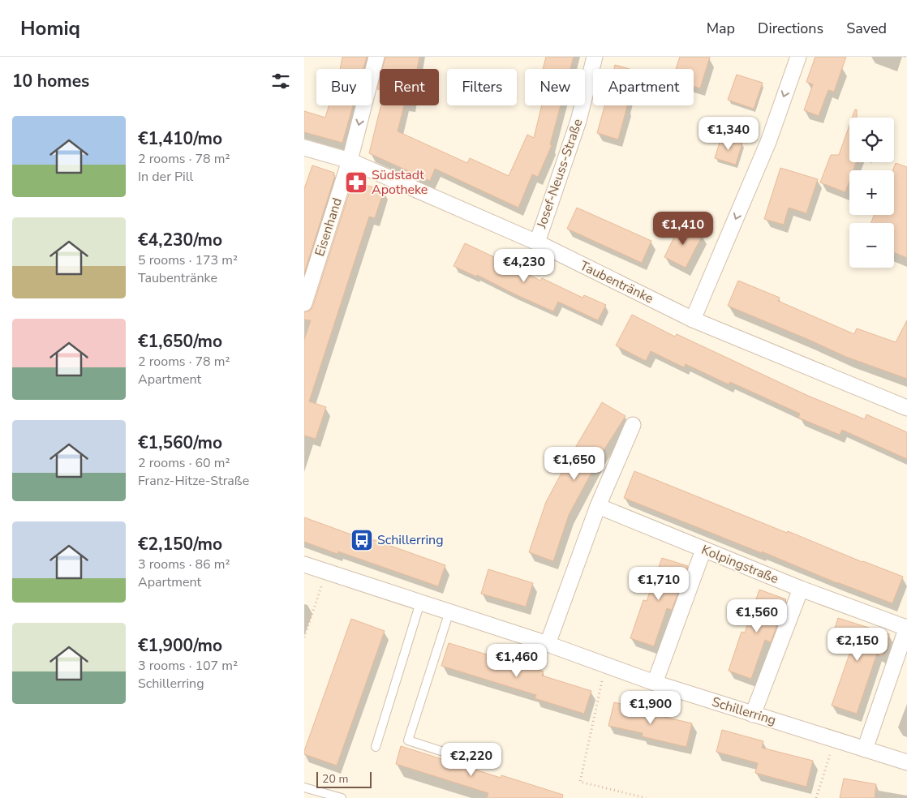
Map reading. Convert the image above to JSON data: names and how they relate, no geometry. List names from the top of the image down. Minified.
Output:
{"streets":{"street":["Josef-Neuss-Straße","Eisenhand","Taubentränke","Kolpingstraße","Schillerring"]},"crossings":[["Josef-Neuss-Straße","Taubentränke"],["Eisenhand","Taubentränke"]],"one_way":["Eisenhand"],"places":{"pharmacy":["Südstadt Apotheke"],"bus stop":["Schillerring"]},"scale_bar":"20 m","page":{"header":"Homiq","nav":["Map","Directions","Saved"],"heading":"10 homes","chip":["Buy","Rent","Filters","New","Apartment"],"list":[{"name":"€1,410/mo","note":"2 rooms · 78 m² · In der Pill"},{"name":"€4,230/mo","note":"5 rooms · 173 m² · Taubentränke"},{"name":"€1,650/mo","note":"2 rooms · 78 m² · Apartment"},{"name":"€1,560/mo","note":"2 rooms · 60 m² · Franz-Hitze-Straße"},{"name":"€2,150/mo","note":"3 rooms · 86 m² · Apartment"},{"name":"€1,900/mo","note":"3 rooms · 107 m² · Schillerring"}],"price":["€1,340","€1,410","€4,230","€1,650","€1,710","€1,560","€2,150","€1,460","€1,900","€2,220"],"map_buttons":["+","−"],"scale":"20 m"}}
